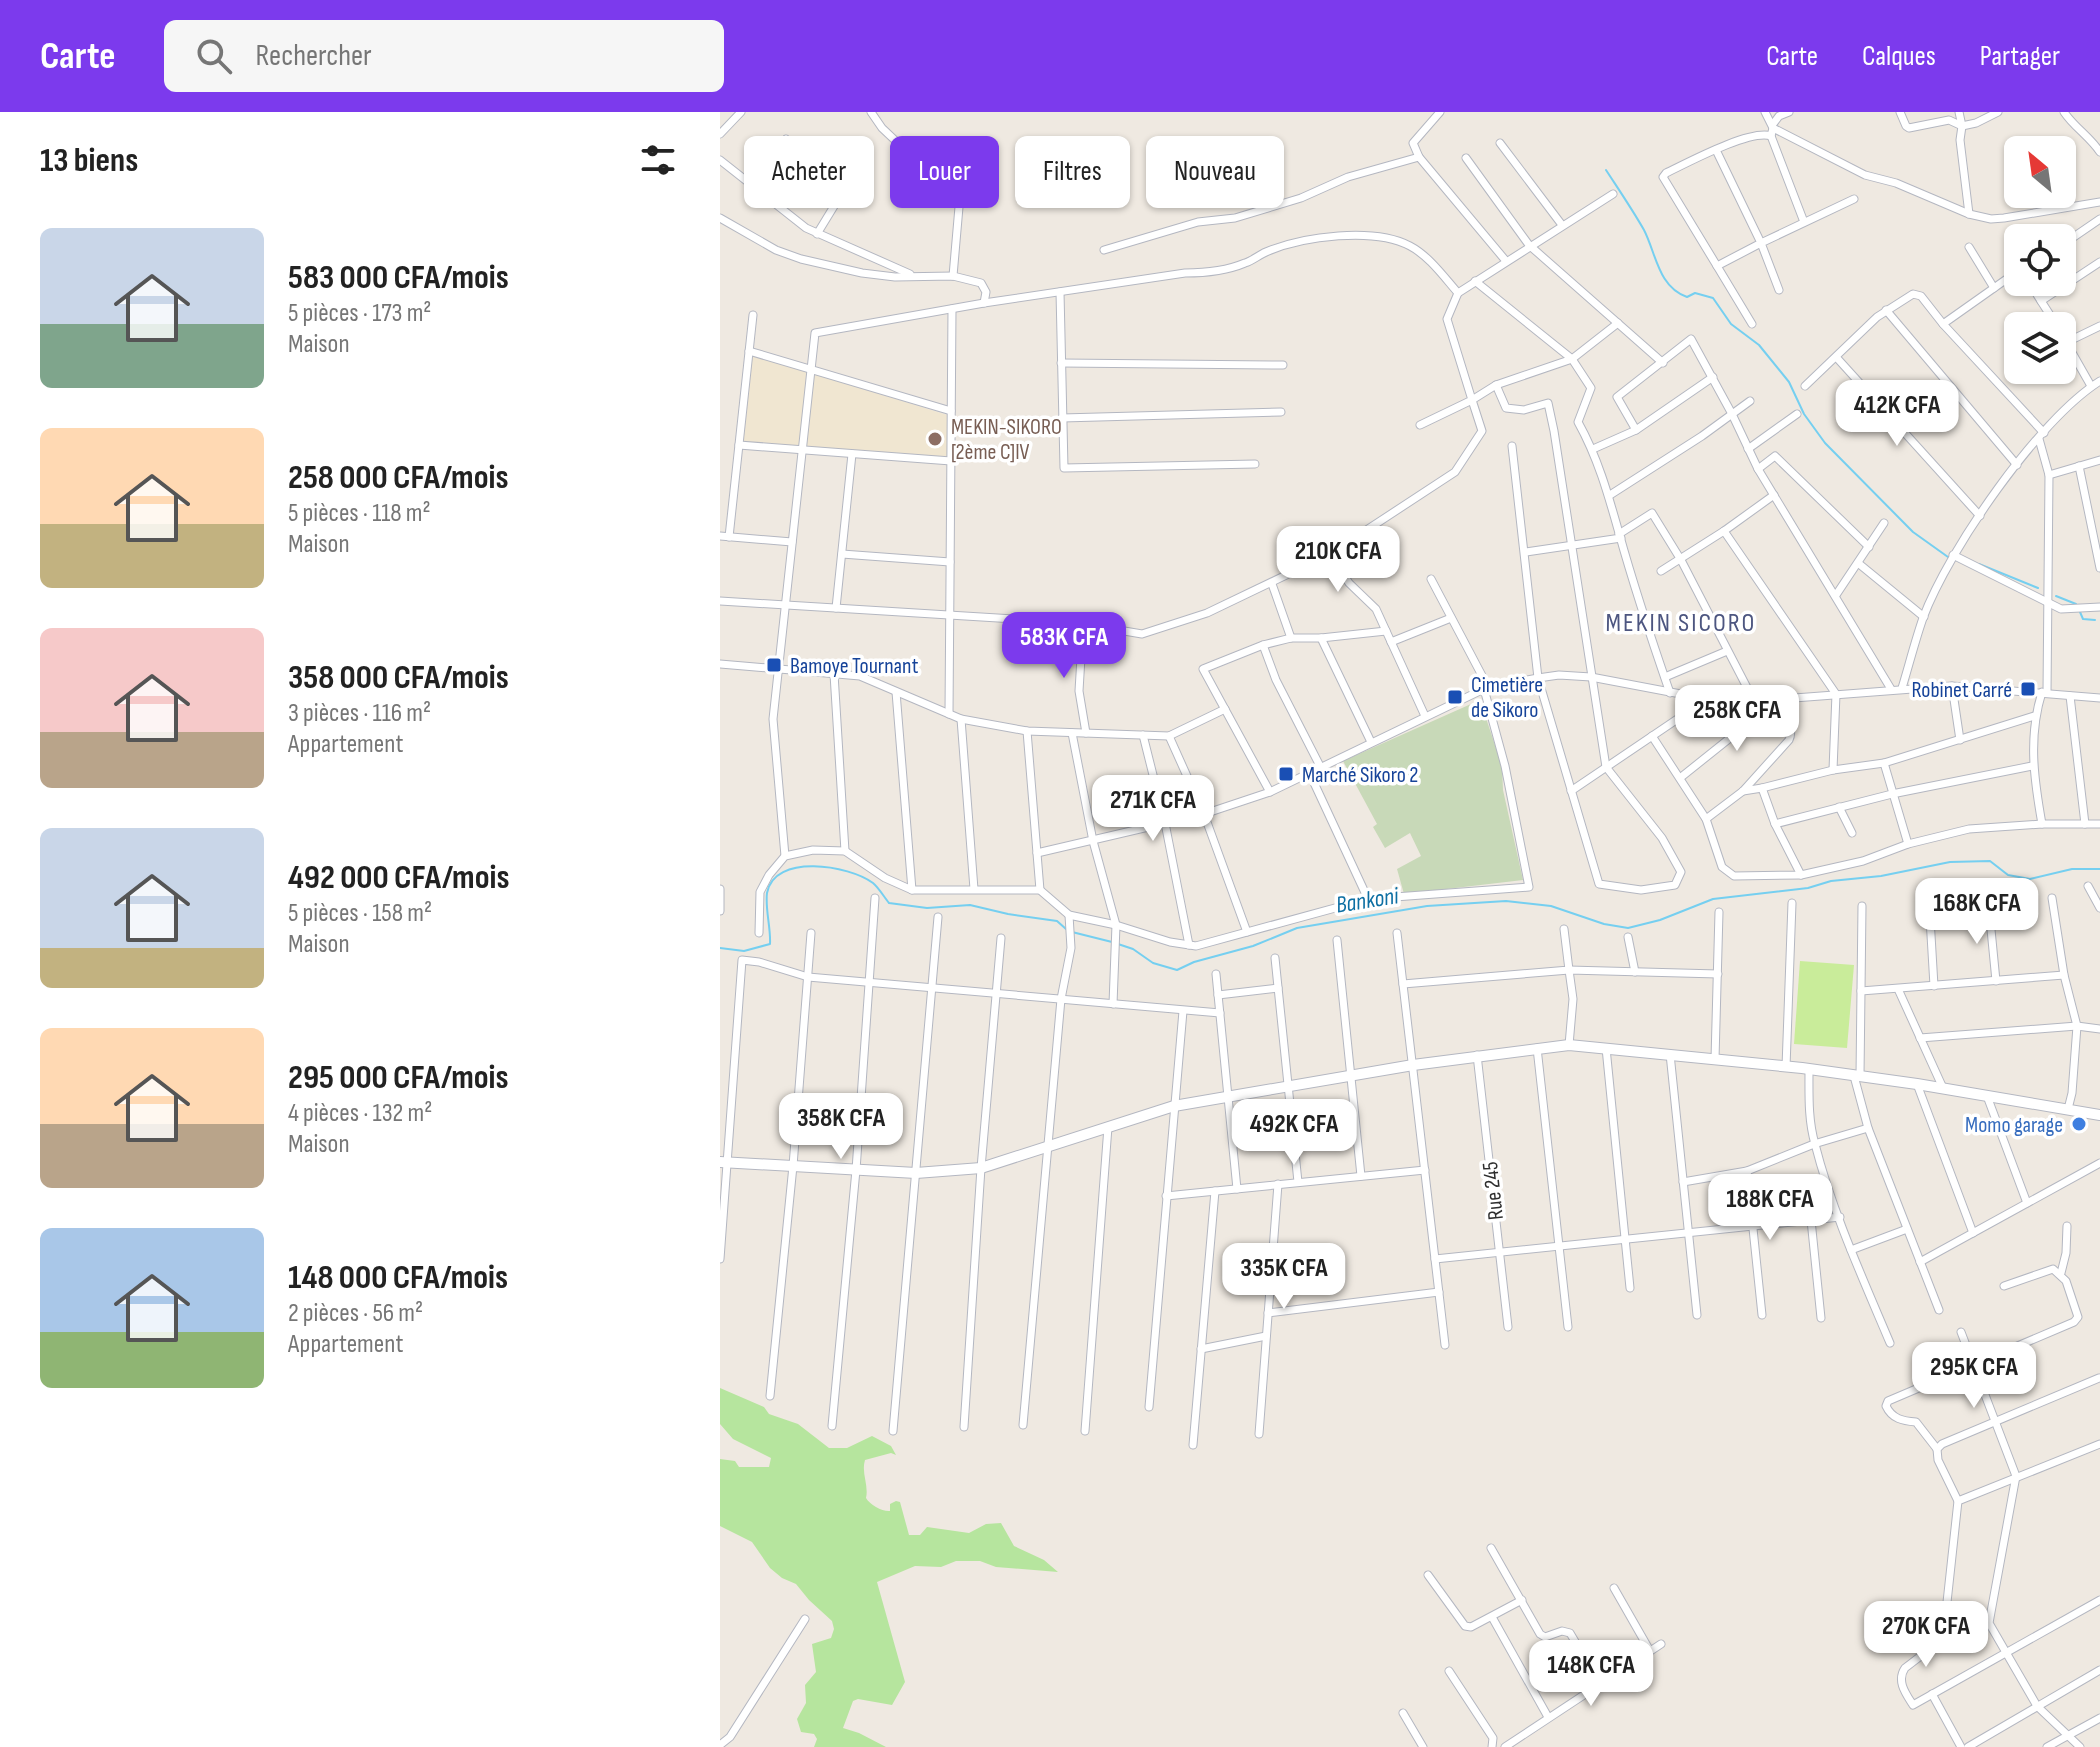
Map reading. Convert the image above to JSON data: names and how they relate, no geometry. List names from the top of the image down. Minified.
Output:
{"streets":{"street":["Rue 245"]},"districts":["MEKIN SICORO"],"water":["Bankoni"],"places":{"other":["MEKIN-SIKORO [2ème C]IV","Momo garage"],"transit":["Bamoye Tournant","Robinet Carré","Cimetière de Sikoro","Marché Sikoro 2"]},"north":"top left","page":{"header":"Carte","search":"Rechercher","nav":["Carte","Calques","Partager"],"heading":"13 biens","chip":["Acheter","Louer","Filtres","Nouveau"],"list":[{"name":"583 000 CFA/mois","note":"5 pièces · 173 m² · Maison"},{"name":"258 000 CFA/mois","note":"5 pièces · 118 m² · Maison"},{"name":"358 000 CFA/mois","note":"3 pièces · 116 m² · Appartement"},{"name":"492 000 CFA/mois","note":"5 pièces · 158 m² · Maison"},{"name":"295 000 CFA/mois","note":"4 pièces · 132 m² · Maison"},{"name":"148 000 CFA/mois","note":"2 pièces · 56 m² · Appartement"}],"price":["412K CFA","210K CFA","583K CFA","258K CFA","271K CFA","168K CFA","358K CFA","492K CFA","188K CFA","335K CFA","295K CFA","270K CFA","148K CFA"]}}
